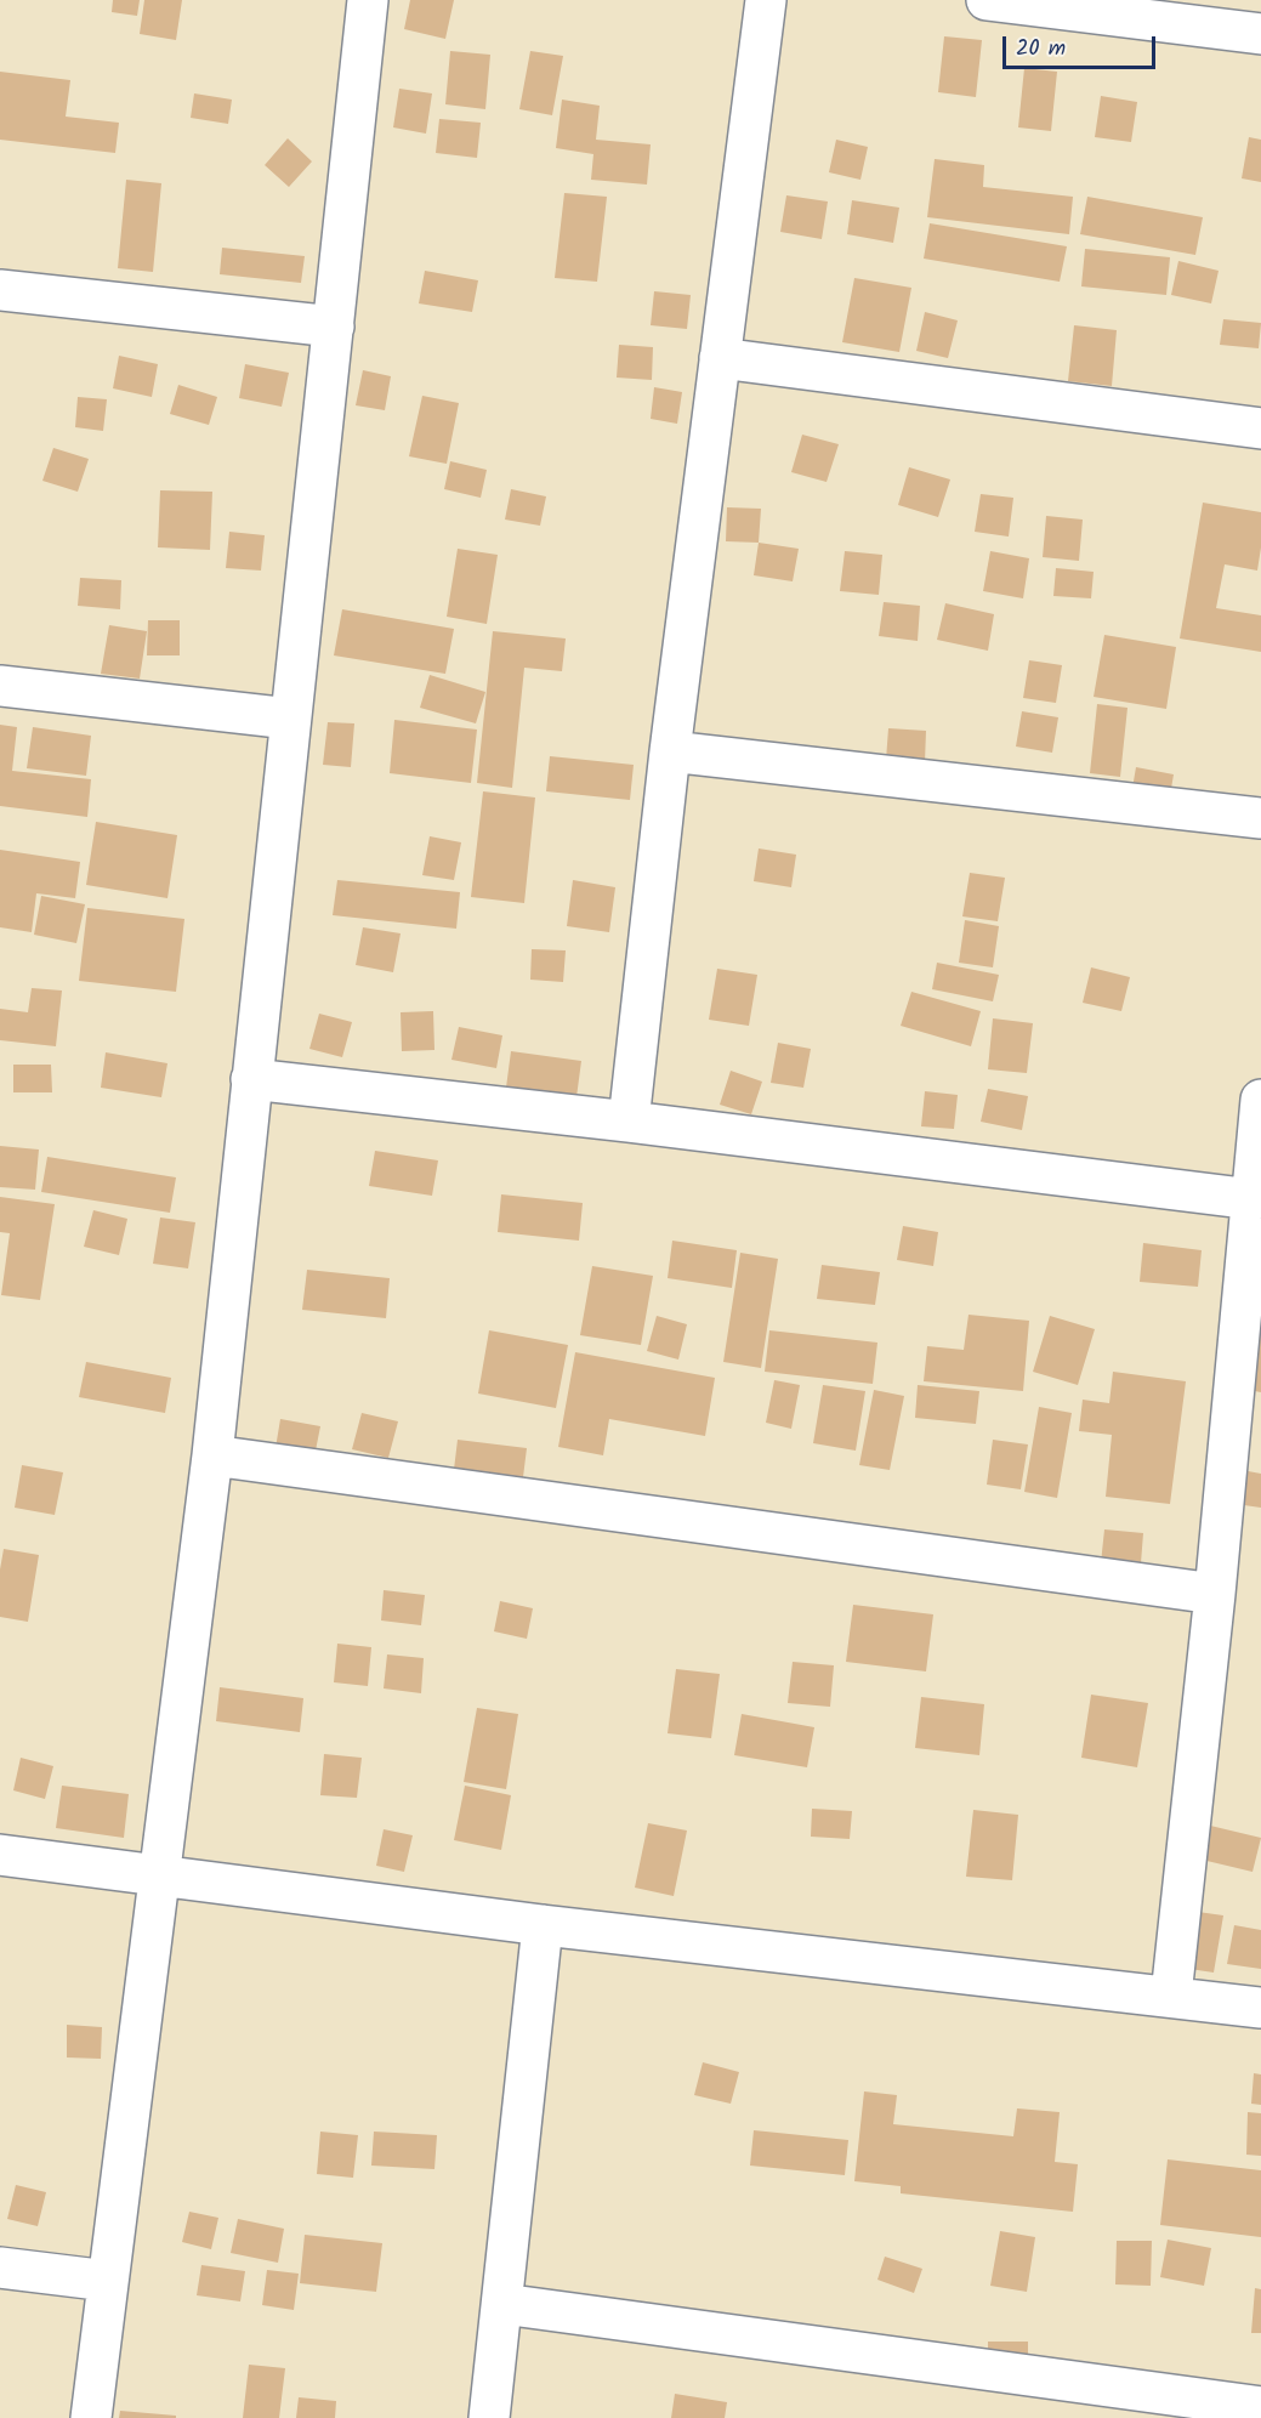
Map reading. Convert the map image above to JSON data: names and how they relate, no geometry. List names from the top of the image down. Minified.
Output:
{"scale_bar":"20 m"}
